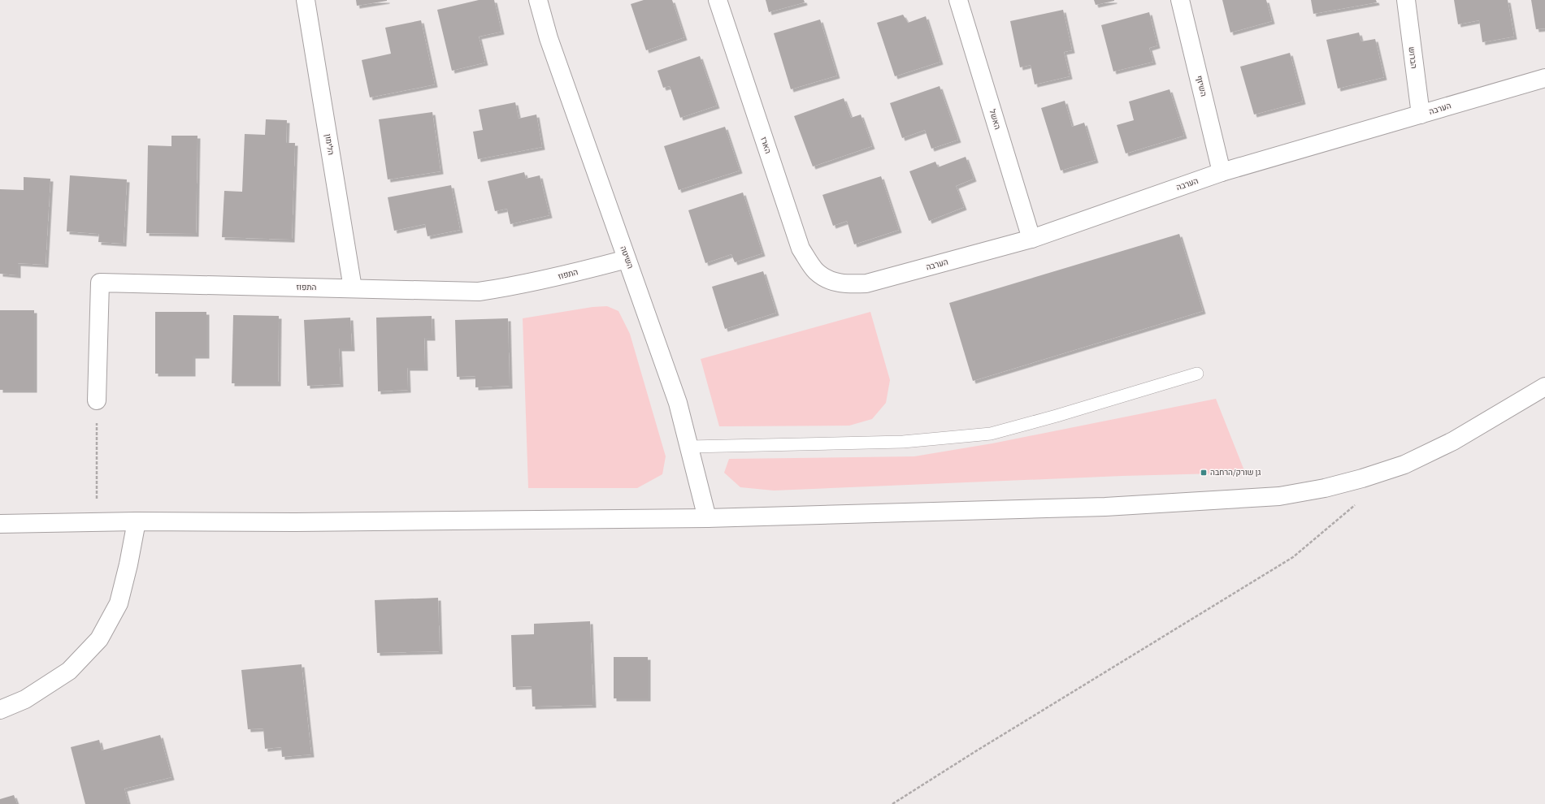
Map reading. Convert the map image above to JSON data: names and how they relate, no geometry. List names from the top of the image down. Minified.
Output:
{"streets":{"street":["הברוש","השיזף","הערבה","האשל","הלימון","הארז","השיטה","התפוז"]},"crossings":[["הברוש","הערבה"],["השיזף","הערבה"],["הערבה","האשל"],["הערבה","הארז"],["הלימון","התפוז"],["השיטה","התפוז"]],"places":{"transit":["גן שורק/הרחבה"]}}
